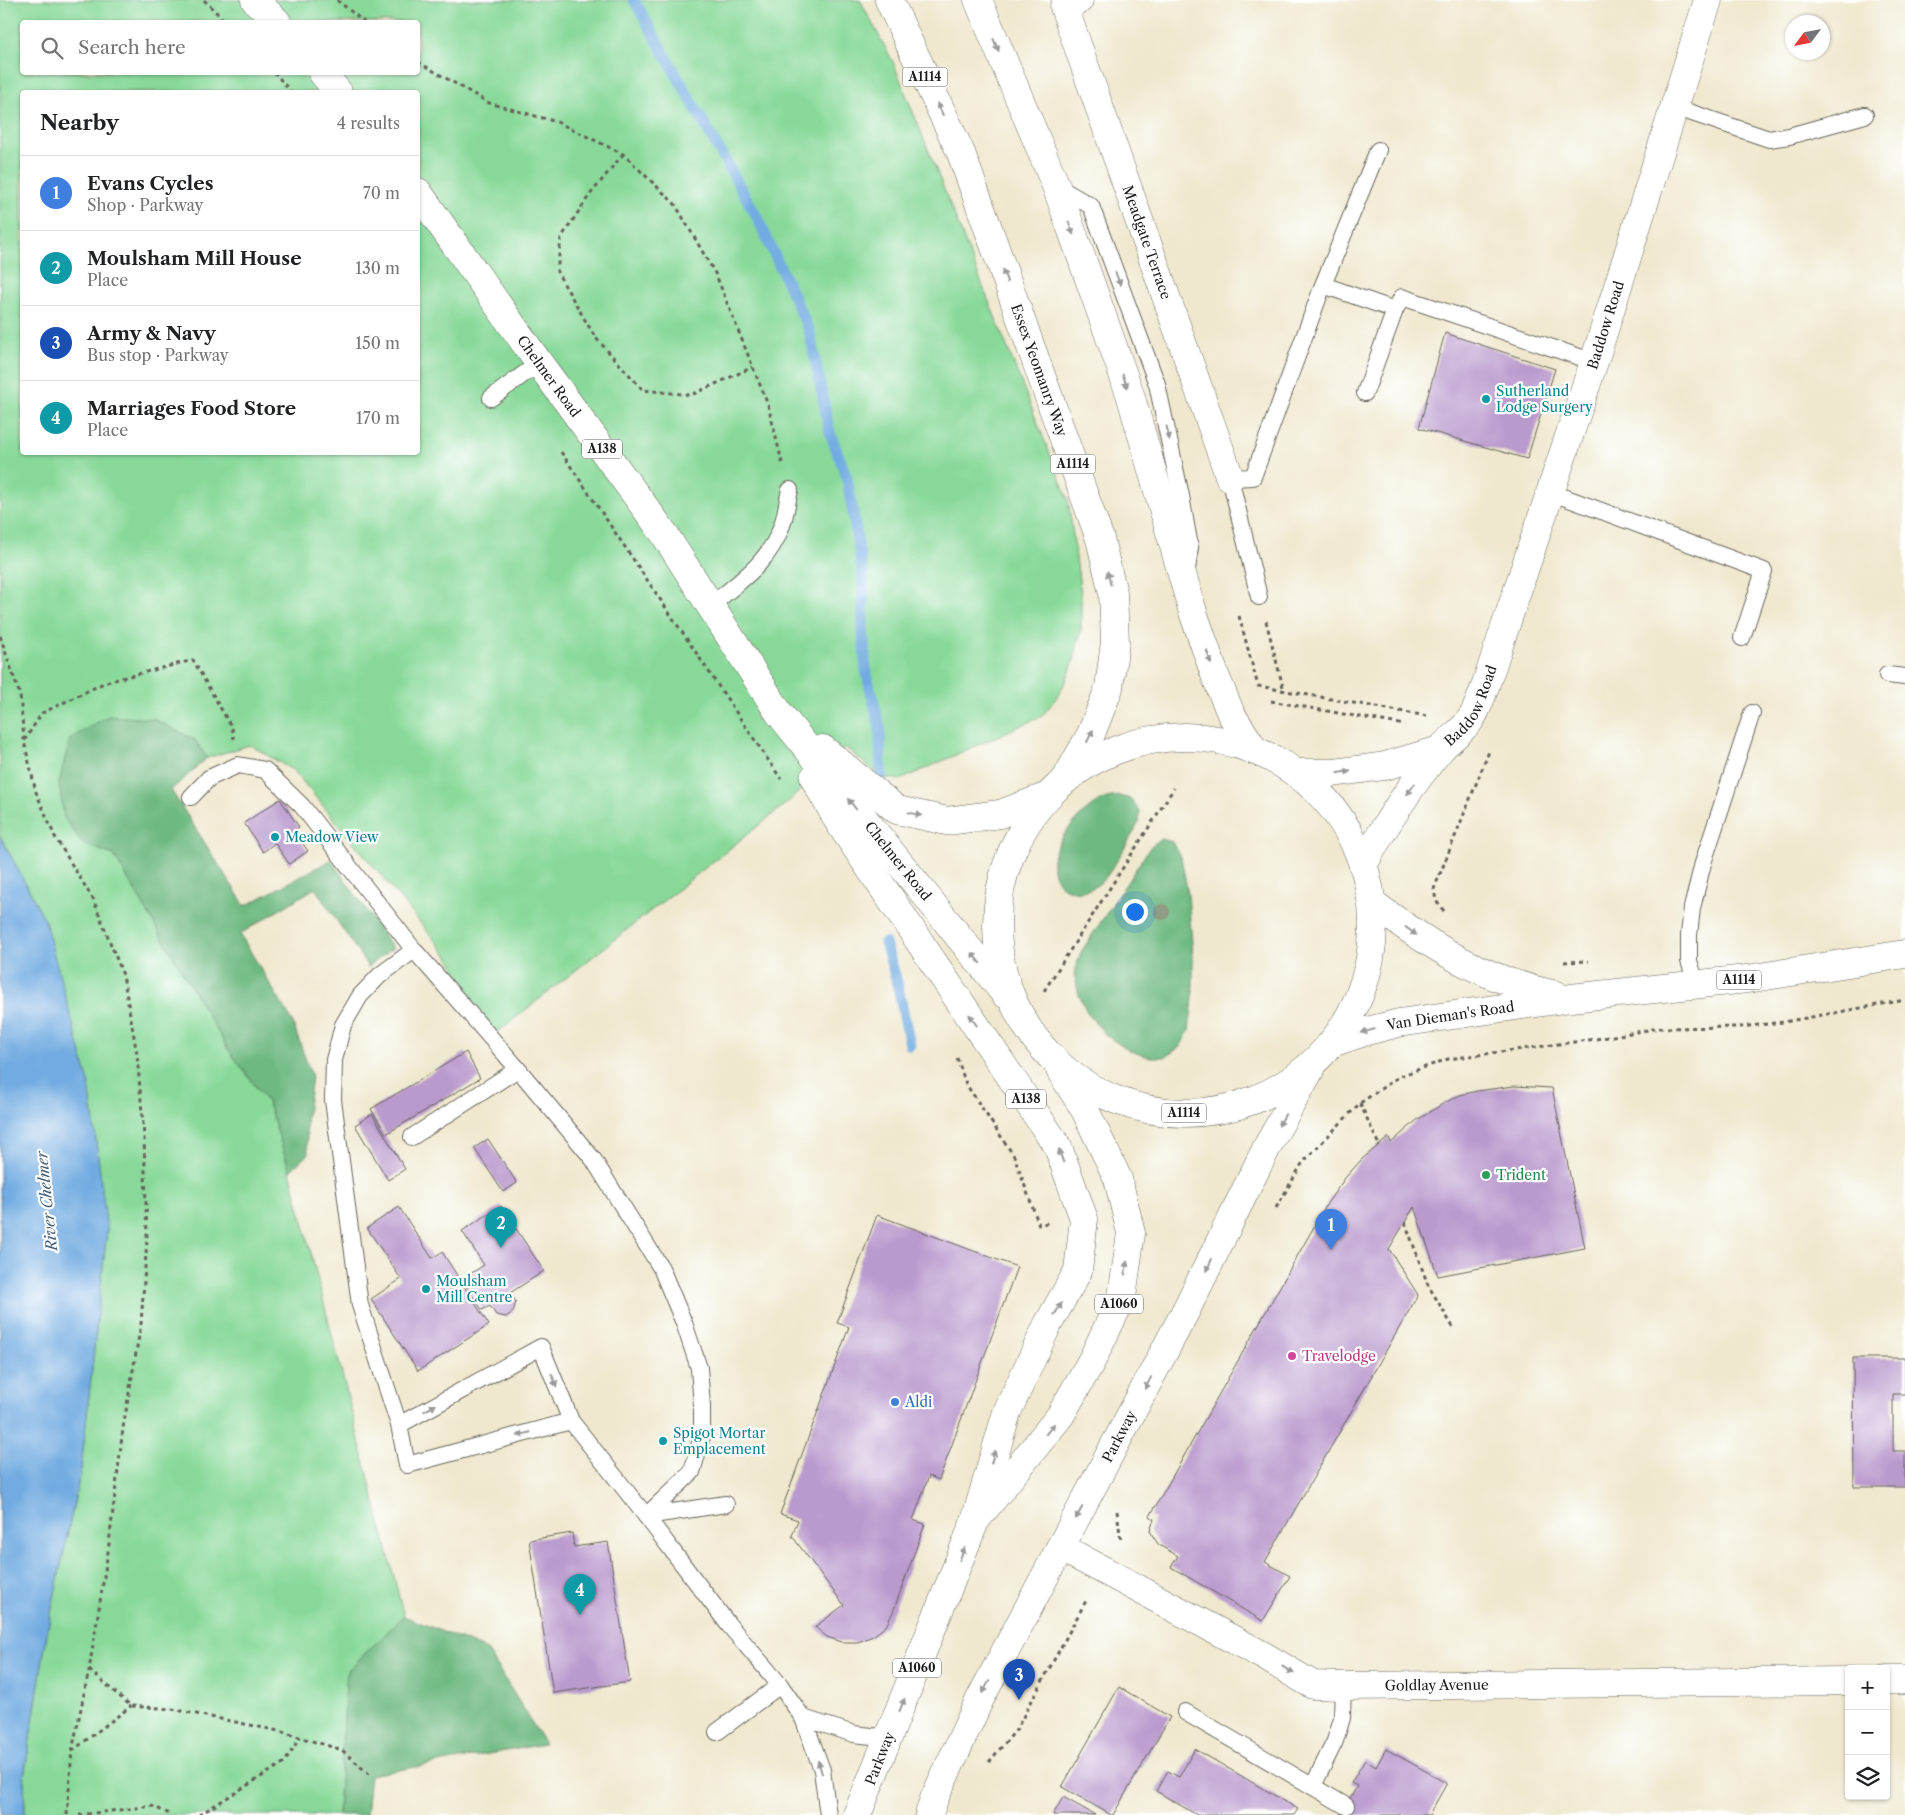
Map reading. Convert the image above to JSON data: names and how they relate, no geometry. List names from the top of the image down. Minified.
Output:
{"streets":{"main road":["A1114","Meadgate Terrace","Baddow Road","Essex Yeomanry Way","Chelmer Road","A138","Van Dieman's Road","A1060","Parkway","Goldlay Avenue"]},"crossings":[["A1114","Baddow Road"],["A1114","Essex Yeomanry Way"],["A1114","Chelmer Road"],["A1114","Van Dieman's Road"],["A1114","Parkway"],["Essex Yeomanry Way","Chelmer Road"],["Chelmer Road","A138"],["A138","Parkway"],["Van Dieman's Road","Parkway"],["Parkway","Goldlay Avenue"]],"one_way":["Goldlay Avenue"],"water":["River Chelmer"],"places":["Sutherland Lodge Surgery","Meadow View","Trident","Moulsham Mill Centre","Travelodge","Aldi","Spigot Mortar Emplacement"],"north":"bottom left","page":{"search":"Search here","heading":["Nearby","4 results"],"list":[{"mark":"1","name":"Evans Cycles","note":"Shop · Parkway","value":"70 m"},{"mark":"2","name":"Moulsham Mill House","note":"Place","value":"130 m"},{"mark":"3","name":"Army & Navy","note":"Bus stop · Parkway","value":"150 m"},{"mark":"4","name":"Marriages Food Store","note":"Place","value":"170 m"}],"pins":["2","1","4","3"],"map_buttons":["+","−"]}}
